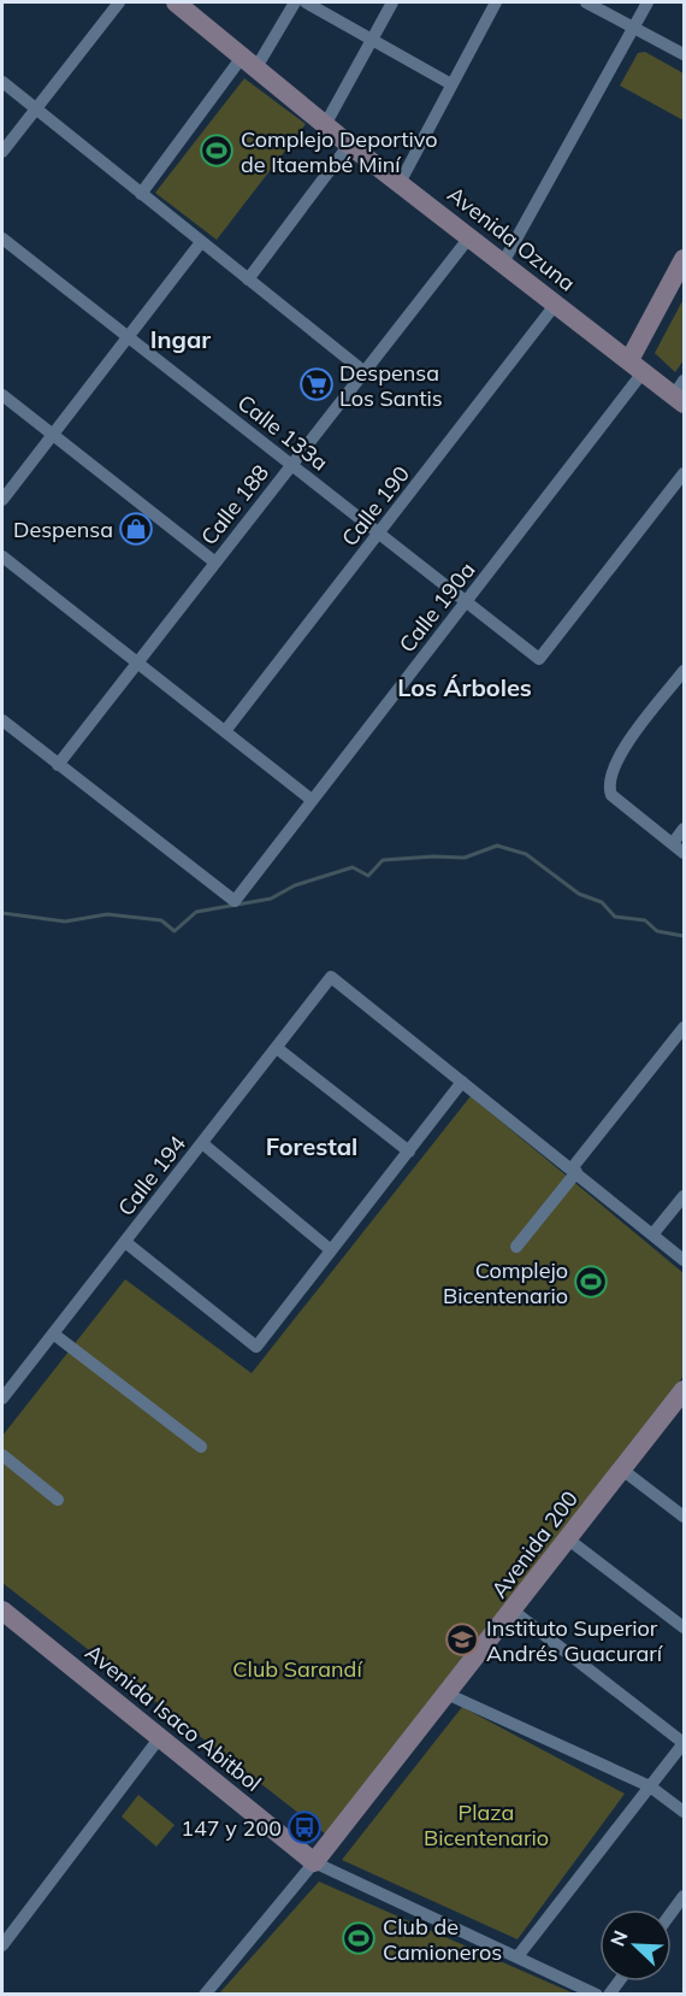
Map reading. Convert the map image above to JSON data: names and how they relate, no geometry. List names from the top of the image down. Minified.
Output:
{"streets":{"main road":["Avenida Ozuna","Avenida 200","Avenida Isaco Abitbol"],"street":["Calle 133a","Calle 188","Calle 190","Calle 190a","Calle 194"]},"crossings":[["Avenida Ozuna","Calle 188"],["Avenida Ozuna","Calle 190"],["Avenida Ozuna","Calle 190a"],["Calle 133a","Calle 188"],["Calle 133a","Calle 190"],["Calle 133a","Calle 190a"],["Calle 188","Calle 190a"],["Avenida 200","Avenida Isaco Abitbol"]],"districts":["Ingar","Los Árboles","Forestal"],"parks":["Club Sarandí","Plaza Bicentenario"],"places":{"sports":["Complejo Deportivo de Itaembé Miní","Complejo Bicentenario","Club de Camioneros"],"supermarket":["Despensa Los Santis"],"shop":["Despensa"],"school or university":["Instituto Superior Andrés Guacurarí"],"bus stop":["147 y 200"]},"north":"top left"}
